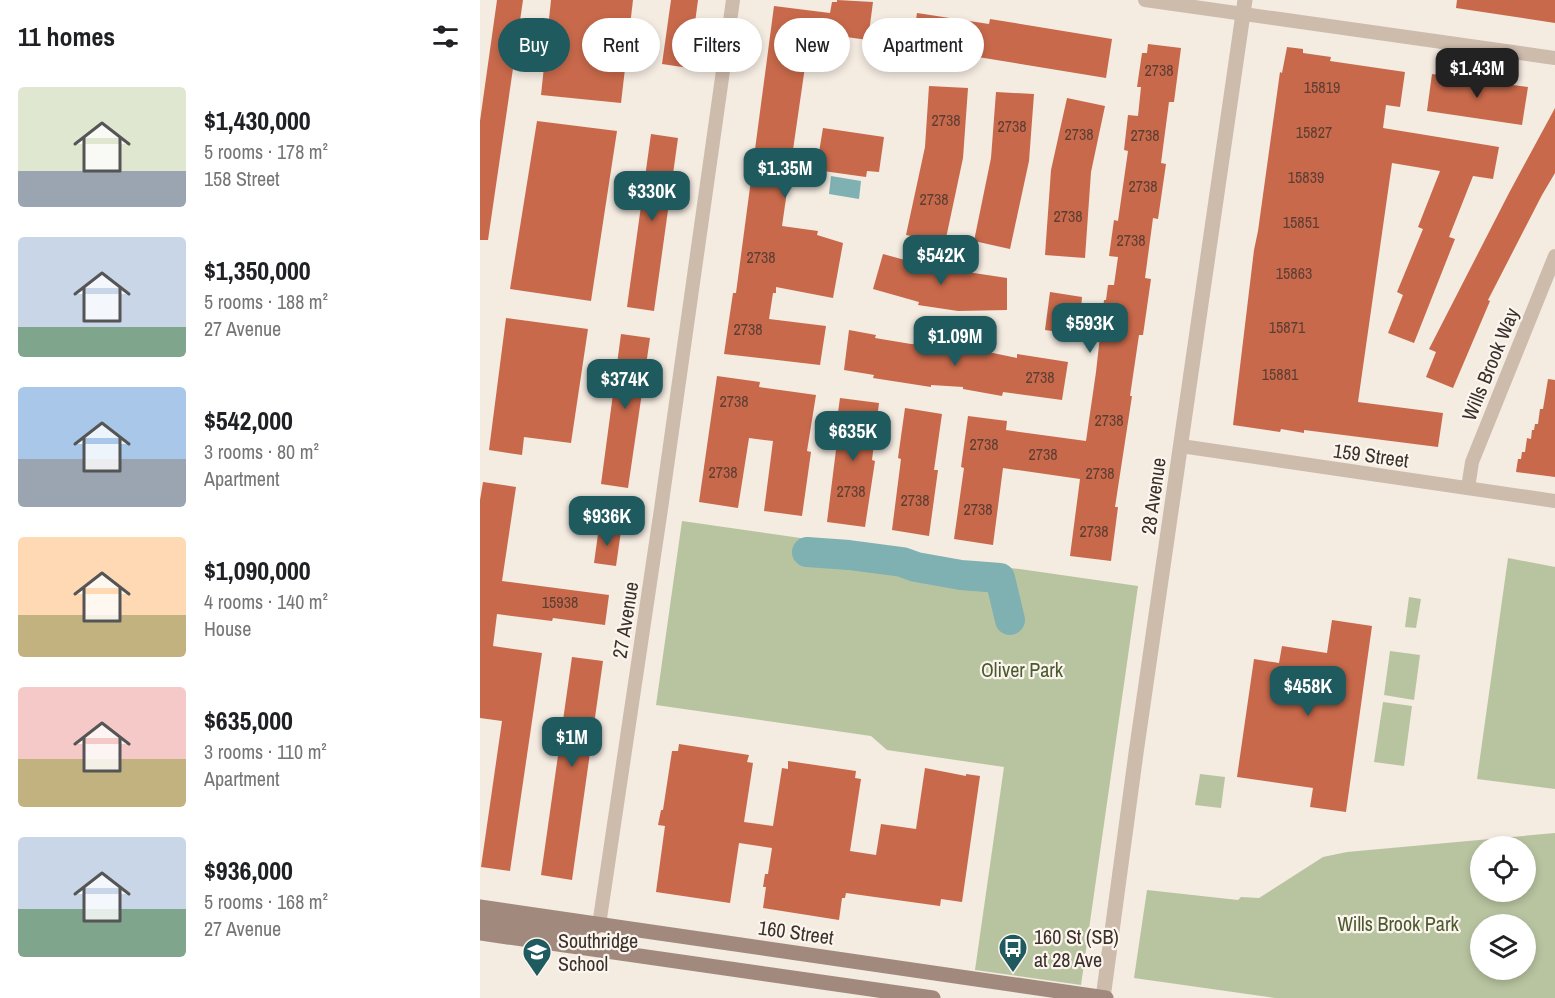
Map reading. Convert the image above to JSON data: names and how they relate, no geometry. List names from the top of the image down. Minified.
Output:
{"streets":{"main road":["160 Street"],"street":["Wills Brook Way","159 Street","28 Avenue","27 Avenue"]},"crossings":[["Wills Brook Way","159 Street"],["159 Street","28 Avenue"],["28 Avenue","160 Street"],["27 Avenue","160 Street"]],"parks":["Oliver Park","Wills Brook Park"],"places":{"bus stop":["160 St (SB) at 28 Ave"],"school or university":["Southridge School"]},"house_numbers":["2738","15819","2738","2738","15827","2738","2738","15839","2738","2738","2738","15851","2738","2738","15863","15871","2738","15881","2738","2738","2738","2738","2738","2738","2738","2738","2738","2738","2738","15938"],"page":{"heading":"11 homes","chip":["Buy","Rent","Filters","New","Apartment"],"price":["$1.43M","$1.35M","$330K","$542K","$593K","$1.09M","$374K","$635K","$936K","$458K","$1M"],"list":[{"name":"$1,430,000","note":"5 rooms · 178 m² · 158 Street"},{"name":"$1,350,000","note":"5 rooms · 188 m² · 27 Avenue"},{"name":"$542,000","note":"3 rooms · 80 m² · Apartment"},{"name":"$1,090,000","note":"4 rooms · 140 m² · House"},{"name":"$635,000","note":"3 rooms · 110 m² · Apartment"},{"name":"$936,000","note":"5 rooms · 168 m² · 27 Avenue"}]}}
